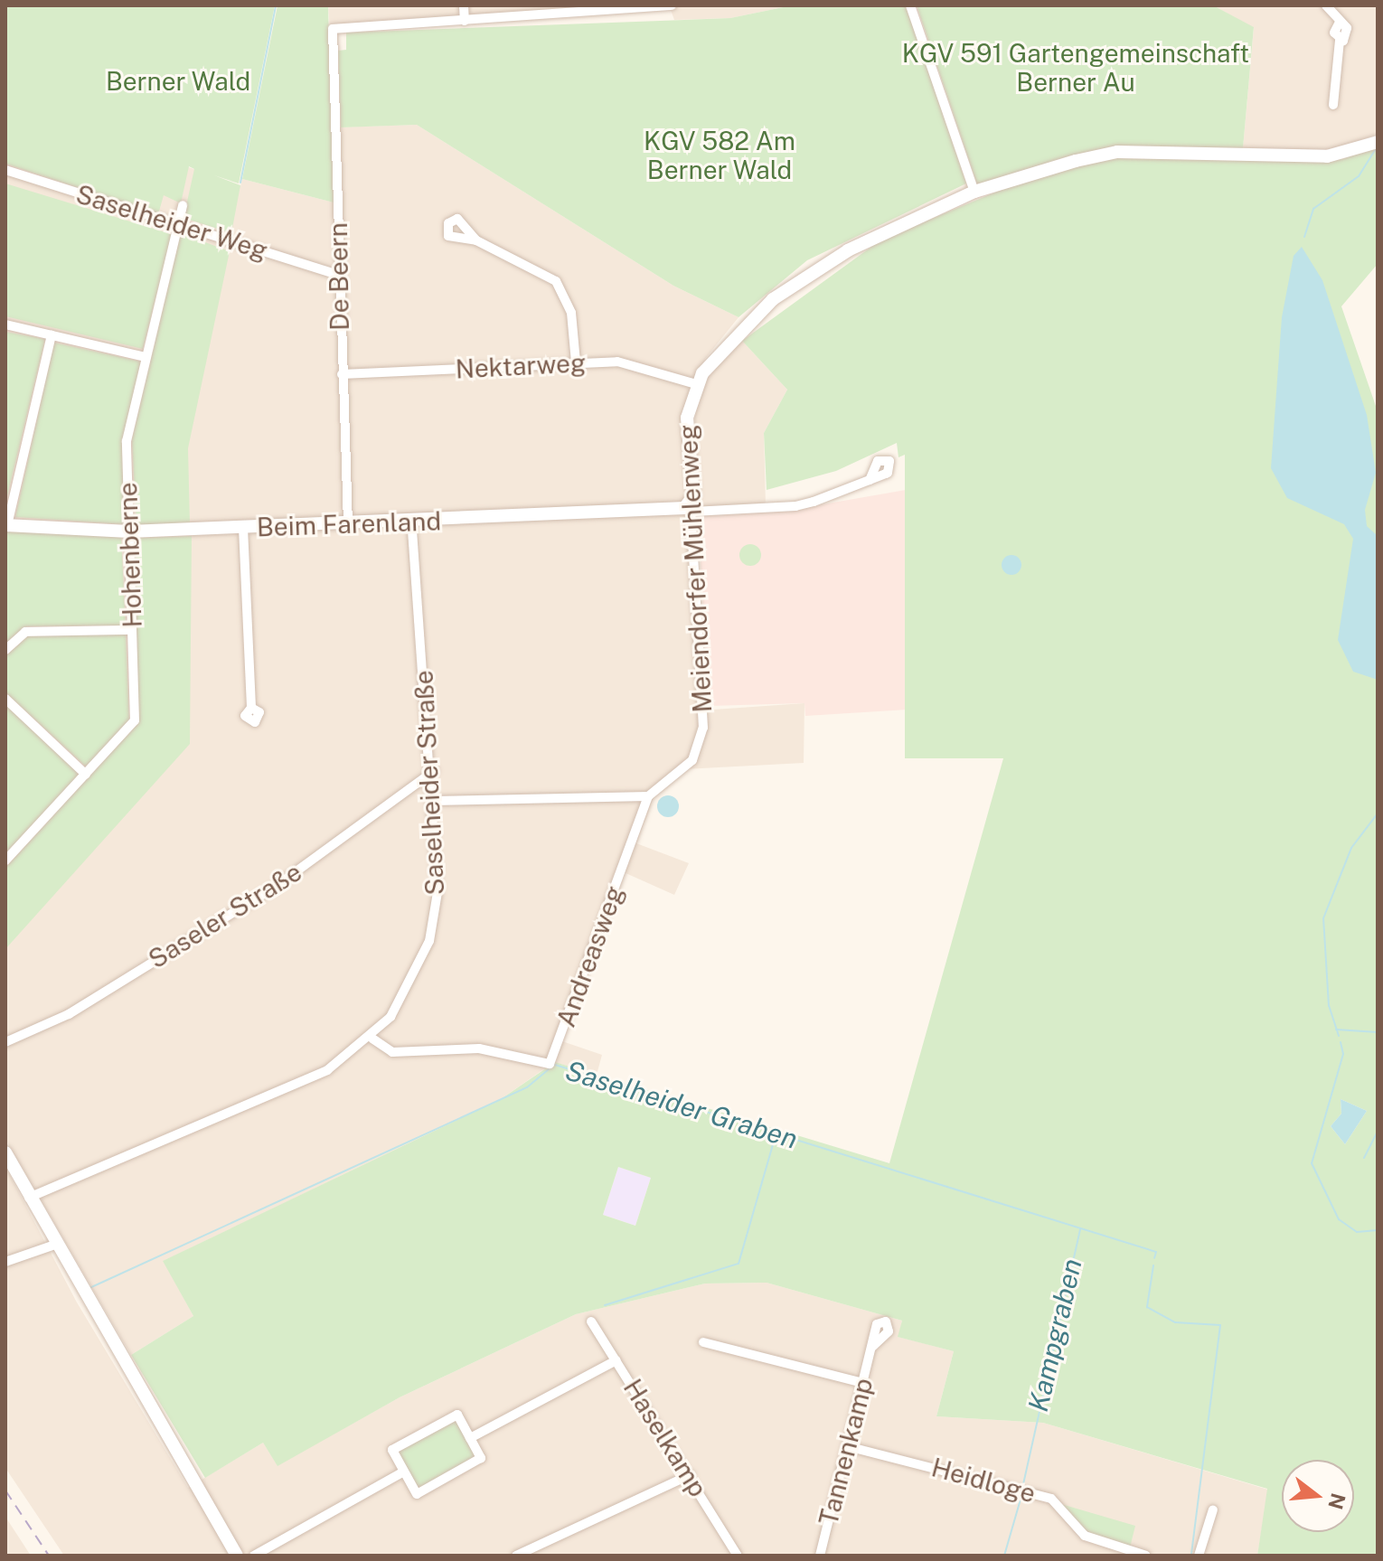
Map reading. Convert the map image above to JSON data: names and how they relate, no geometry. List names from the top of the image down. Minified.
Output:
{"streets":{"street":["Saselheider Weg","De Beern","Nektarweg","Beim Farenland","Hohenberne","Meiendorfer Mühlenweg","Saselheider Straße","Saseler Straße","Andreasweg","Haselkamp","Tannenkamp","Heidloge"]},"crossings":[["Saselheider Weg","De Beern"],["Saselheider Weg","Hohenberne"],["De Beern","Nektarweg"],["De Beern","Beim Farenland"],["Nektarweg","Meiendorfer Mühlenweg"],["Beim Farenland","Hohenberne"],["Beim Farenland","Meiendorfer Mühlenweg"],["Beim Farenland","Saselheider Straße"],["Meiendorfer Mühlenweg","Andreasweg"],["Saselheider Straße","Saseler Straße"],["Saselheider Straße","Andreasweg"],["Tannenkamp","Heidloge"]],"water":["Saselheider Graben","Kampgraben"],"parks":["KGV 591 Gartengemeinschaft Berner Au","Berner Wald","KGV 582 Am Berner Wald"],"north":"right"}
